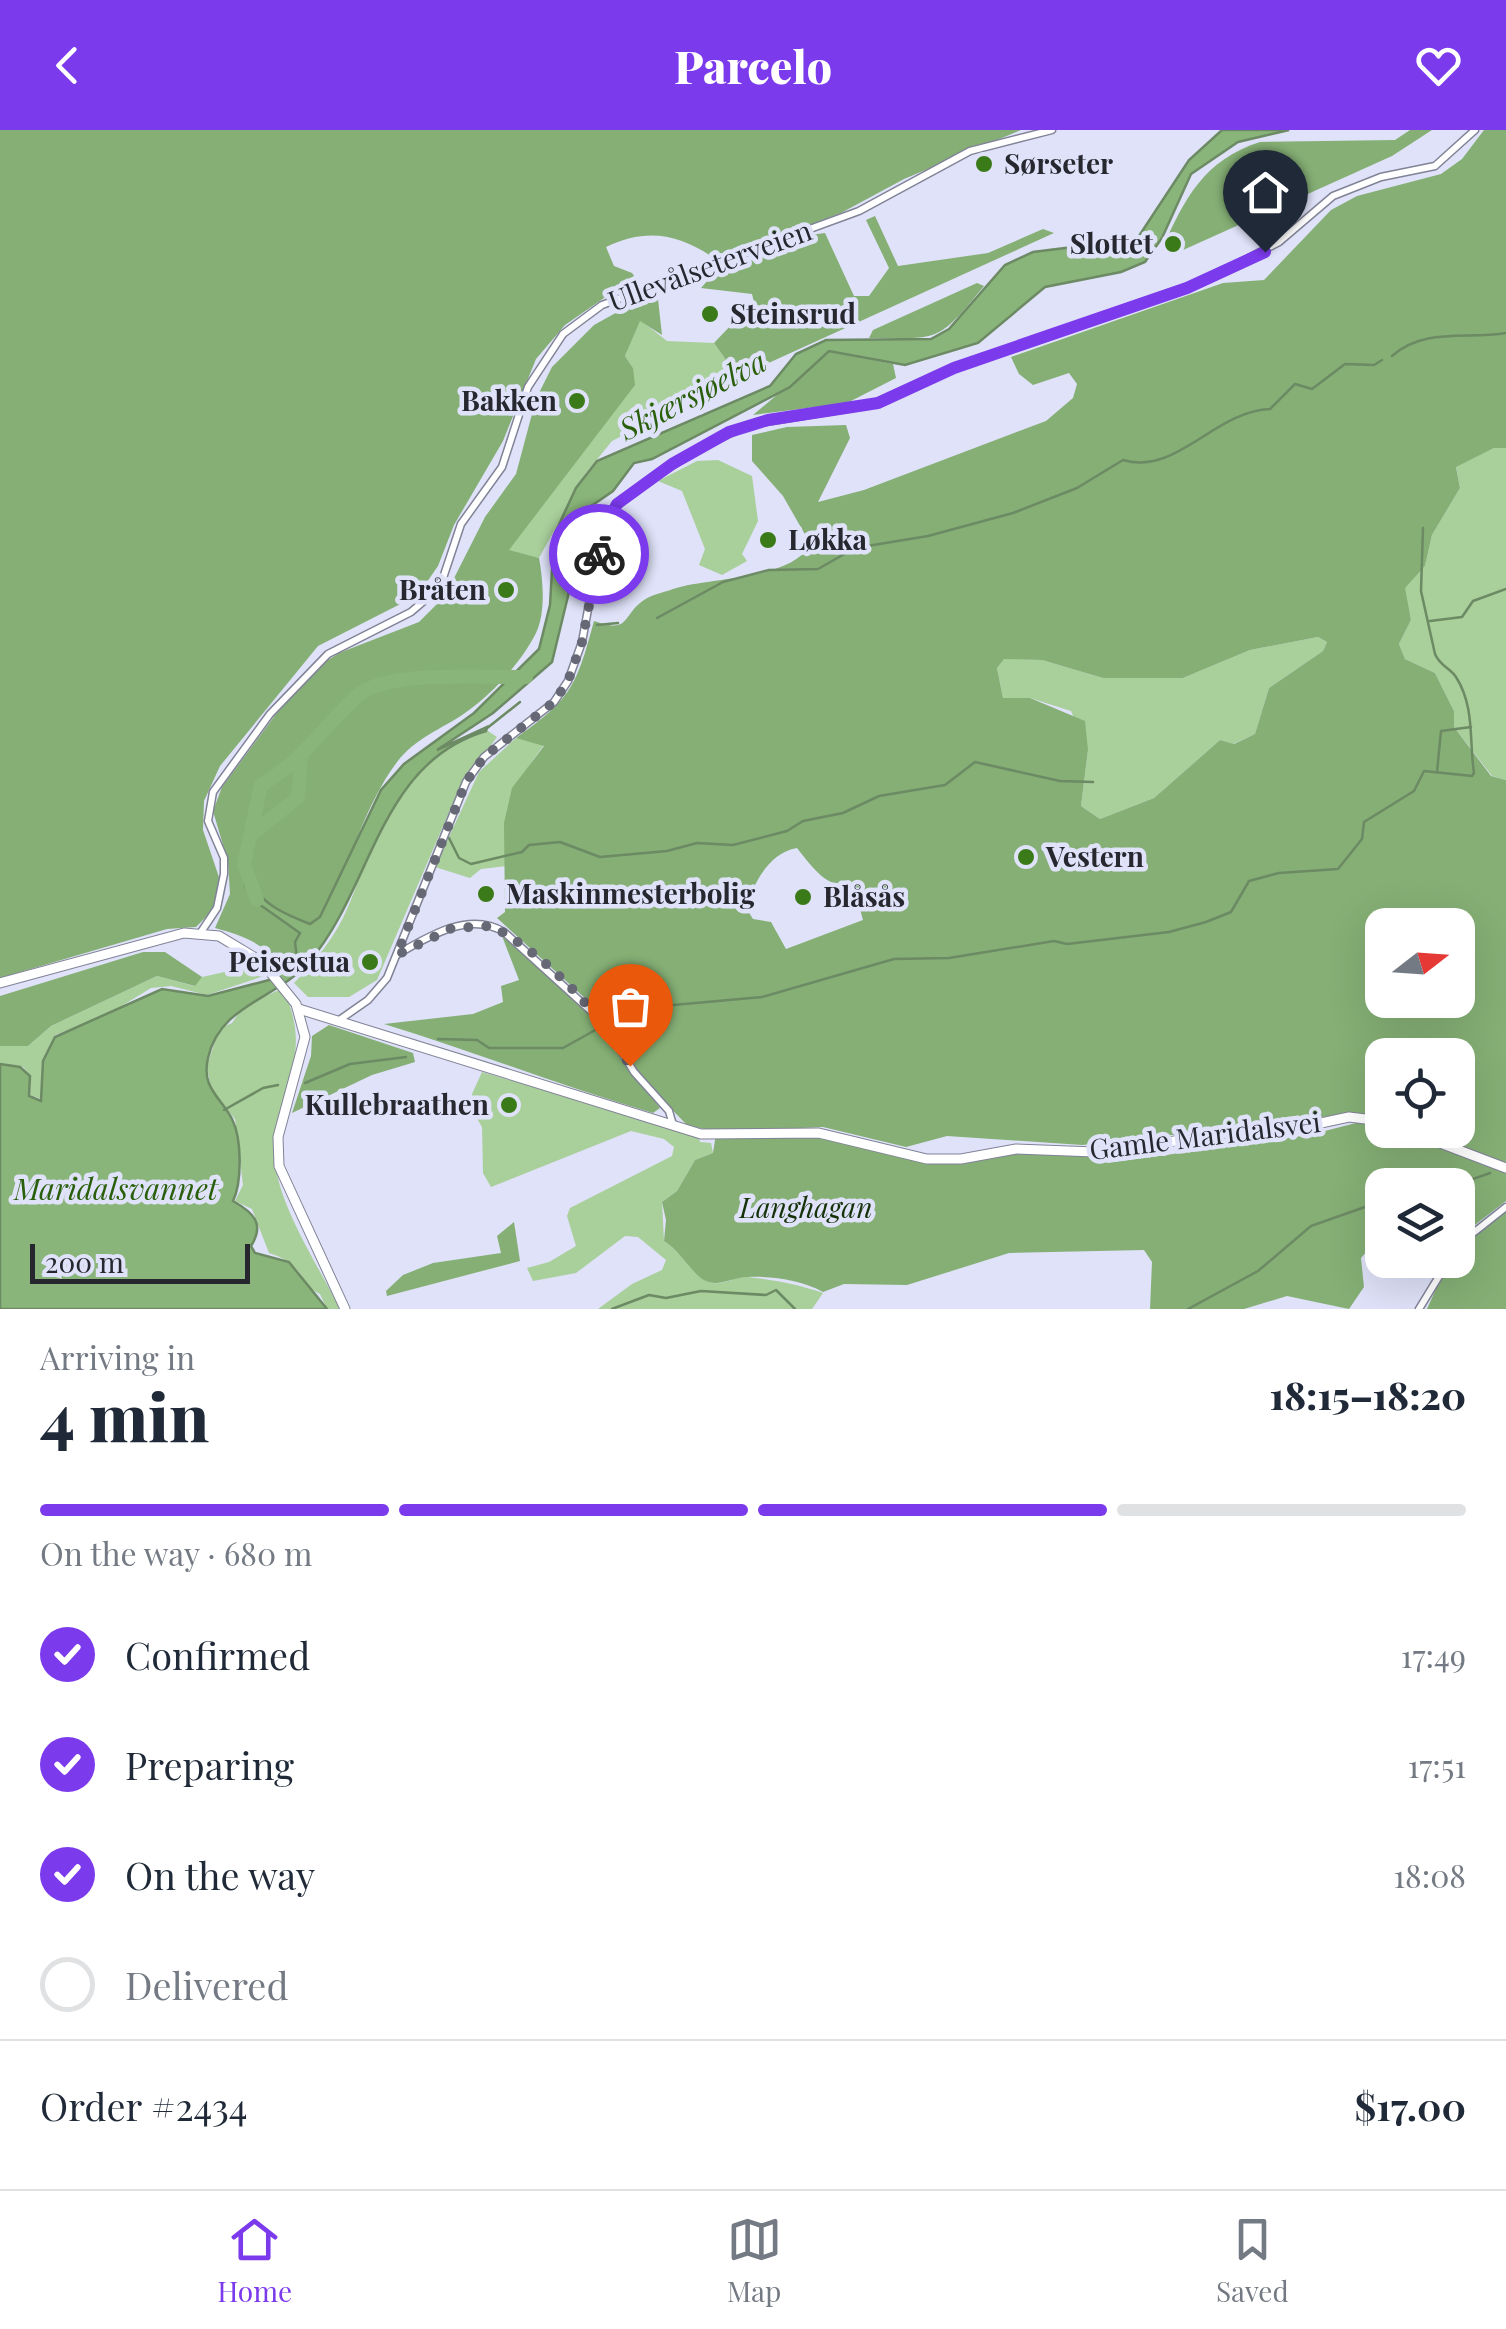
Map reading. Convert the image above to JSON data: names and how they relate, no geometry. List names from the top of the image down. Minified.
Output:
{"streets":{"street":["Ullevålseterveien","Gamle Maridalsvei"]},"water":["Skjærsjøelva","Maridalsvannet"],"parks":["Langhagan"],"places":["Sørseter","Slottet","Steinsrud","Bakken","Løkka","Bråten","Vestern","Maskinmesterbolig","Blåsås","Peisestua","Kullebraathen"],"scale_bar":"200 m","north":"right","page":{"header":"Parcelo","scale":"200 m","heading":["4 min","Arriving in","18:15–18:20"],"panel":["Order #2434","$17.00"],"bar":"On the way · 680 m","list":[["Confirmed","17:49"],["Preparing","17:51"],["On the way","18:08"],"Delivered"],"tabs":["Home","Map","Saved"]}}
